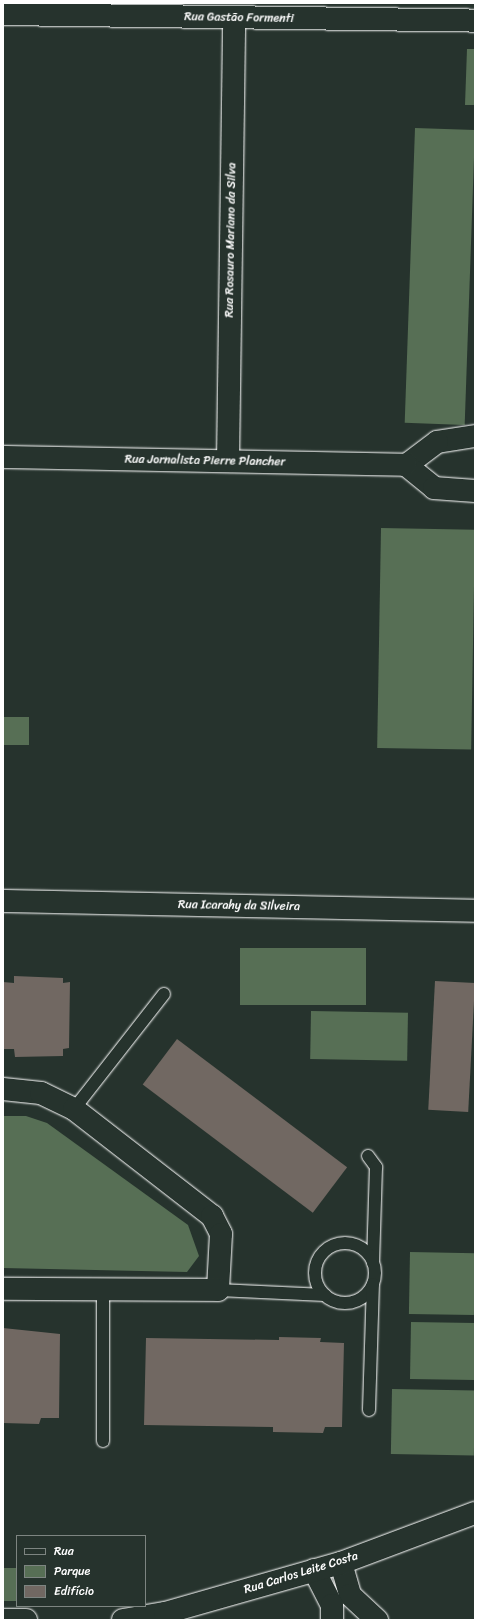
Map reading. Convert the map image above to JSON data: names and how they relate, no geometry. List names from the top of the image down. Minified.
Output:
{"streets":{"street":["Rua Gastão Formenti","Rua Rosauro Mariano da Silva","Rua Jornalista Pierre Plancher","Rua Icarahy da Silveira","Rua Carlos Leite Costa"]},"crossings":[["Rua Gastão Formenti","Rua Rosauro Mariano da Silva"],["Rua Rosauro Mariano da Silva","Rua Jornalista Pierre Plancher"]],"legend":["Rua","Parque","Edifício"]}
